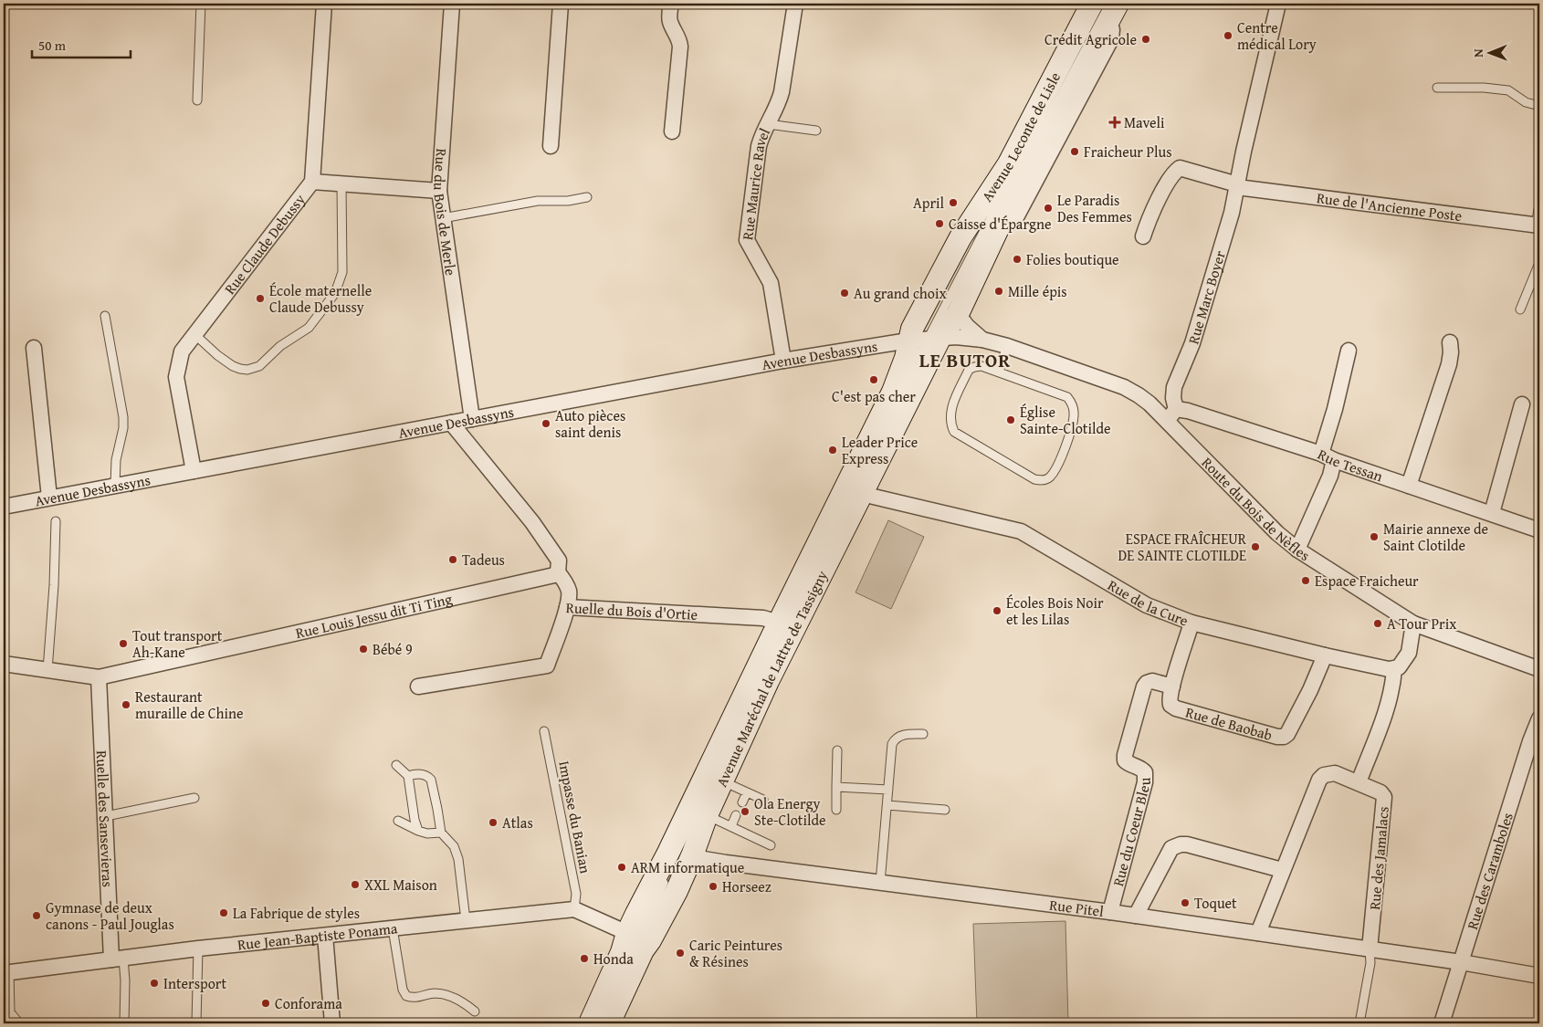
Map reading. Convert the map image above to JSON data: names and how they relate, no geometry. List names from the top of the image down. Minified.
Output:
{"streets":{"main road":["Avenue Leconte de Lisle","Avenue Maréchal de Lattre de Tassigny"],"street":["Rue Maurice Ravel","Rue de l'Ancienne Poste","Rue du Bois de Merle","Rue Claude Debussy","Rue Marc Boyer","Avenue Desbassyns","Rue Tessan","Route du Bois de Nèfles","Rue de la Cure","Rue Louis Jessu dit Ti Ting","Ruelle du Bois d'Ortie","Rue de Baobab","Ruelle des Sansevieras","Rue du Coeur Bleu","Rue des Jamalacs","Rue des Caramboles","Rue Pitel","Rue Jean-Baptiste Ponama"],"lane":["Impasse du Banian"]},"crossings":[["Avenue Leconte de Lisle","Avenue Desbassyns"],["Avenue Leconte de Lisle","Route du Bois de Nèfles"],["Avenue Leconte de Lisle","Avenue Maréchal de Lattre de Tassigny"],["Rue Maurice Ravel","Avenue Desbassyns"],["Rue de l'Ancienne Poste","Rue Marc Boyer"],["Rue du Bois de Merle","Avenue Desbassyns"],["Rue Claude Debussy","Avenue Desbassyns"],["Rue Marc Boyer","Rue Tessan"],["Avenue Desbassyns","Route du Bois de Nèfles"],["Avenue Desbassyns","Avenue Maréchal de Lattre de Tassigny"],["Route du Bois de Nèfles","Avenue Maréchal de Lattre de Tassigny"],["Rue de la Cure","Avenue Maréchal de Lattre de Tassigny"],["Rue de la Cure","Rue de Baobab"],["Rue Louis Jessu dit Ti Ting","Ruelle des Sansevieras"],["Ruelle du Bois d'Ortie","Avenue Maréchal de Lattre de Tassigny"],["Avenue Maréchal de Lattre de Tassigny","Rue Pitel"],["Avenue Maréchal de Lattre de Tassigny","Rue Jean-Baptiste Ponama"],["Rue de Baobab","Rue du Coeur Bleu"],["Impasse du Banian","Rue Jean-Baptiste Ponama"],["Ruelle des Sansevieras","Rue Jean-Baptiste Ponama"],["Rue du Coeur Bleu","Rue Pitel"],["Rue des Jamalacs","Rue Pitel"],["Rue des Caramboles","Rue Pitel"]],"districts":["LE BUTOR"],"places":{"other":["Centre médical Lory","Crédit Agricole","Fraicheur Plus","April","Le Paradis Des Femmes","Caisse d'Épargne","Folies boutique","Mille épis","Au grand choix","École maternelle Claude Debussy","C'est pas cher","Église Sainte-Clotilde","Auto pièces saint denis","Leader Price Express","Mairie annexe de Saint Clotilde","ESPACE FRAÎCHEUR DE SAINTE CLOTILDE","Tadeus","Espace Fraicheur","Écoles Bois Noir et les Lilas","A Tour Prix","Tout transport Ah-Kane","Bébé 9","Restaurant muraille de Chine","Ola Energy Ste-Clotilde","Atlas","ARM informatique","XXL Maison","Horseez","Toquet","La Fabrique de styles","Gymnase de deux canons - Paul Jouglas","Caric Peintures & Résines","Honda","Intersport","Conforama"],"health":["Maveli"]},"scale_bar":"50 m","north":"left"}
